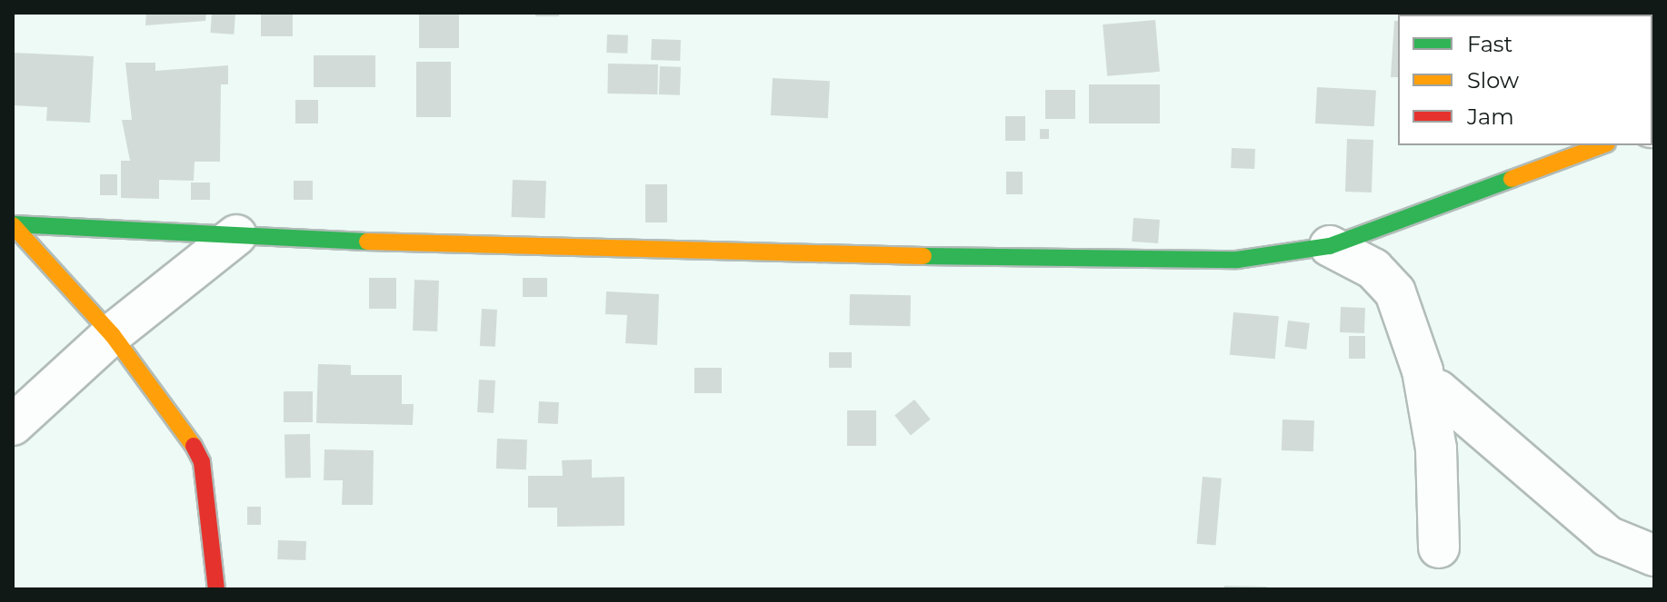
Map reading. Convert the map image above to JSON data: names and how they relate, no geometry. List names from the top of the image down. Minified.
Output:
{"legend":["Fast","Slow","Jam"]}
